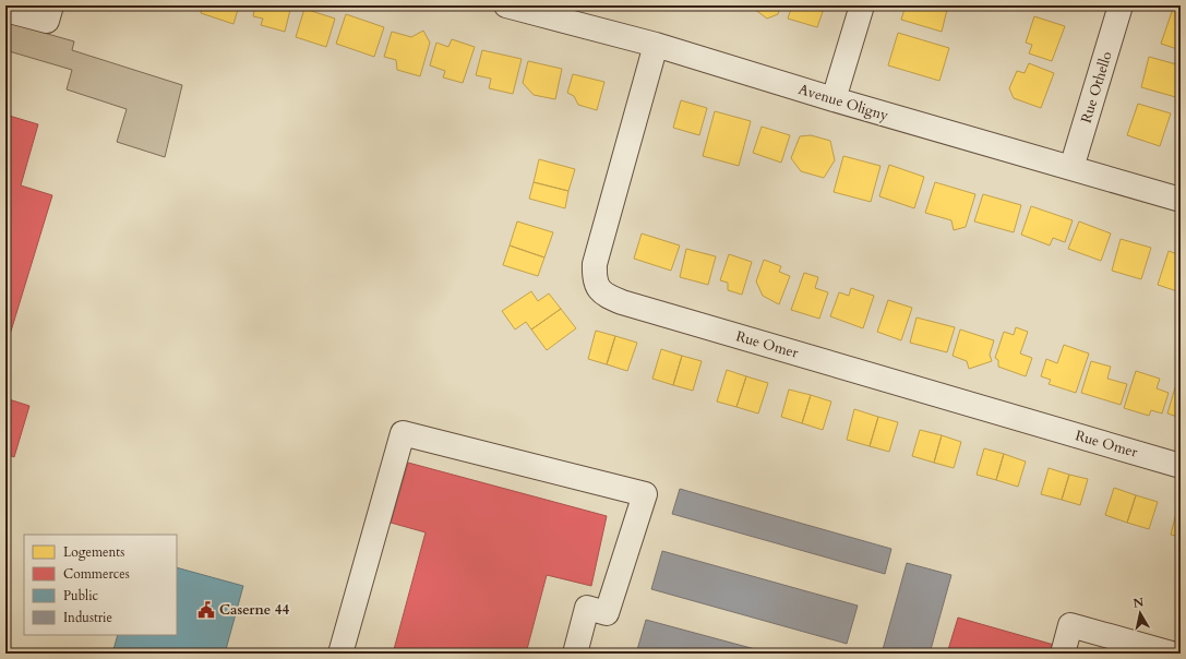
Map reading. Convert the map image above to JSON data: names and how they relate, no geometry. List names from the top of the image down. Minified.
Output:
{"streets":{"street":["Rue Othello","Avenue Oligny","Rue Omer"]},"crossings":[["Rue Othello","Avenue Oligny"],["Avenue Oligny","Rue Omer"]],"places":{"public building":["Caserne 44"]},"legend":["Logements","Commerces","Public","Industrie"],"north":"top"}
